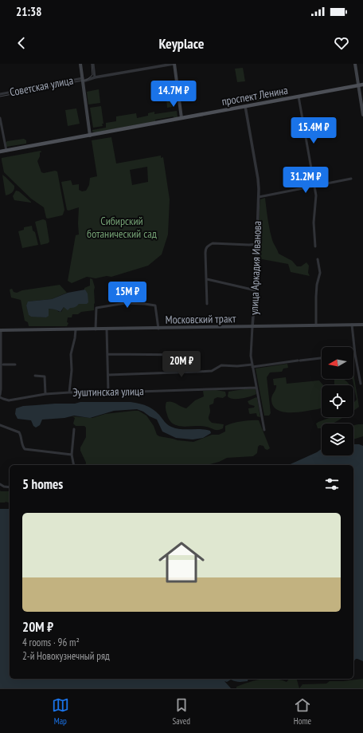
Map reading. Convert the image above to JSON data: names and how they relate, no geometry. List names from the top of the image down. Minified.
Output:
{"streets":{"main road":["проспект Ленина","Московский тракт"],"street":["Советская улица","улица Аркадия Иванова","Эуштинская улица"]},"crossings":[["проспект Ленина","улица Аркадия Иванова"],["улица Аркадия Иванова","Московский тракт"],["улица Аркадия Иванова","Эуштинская улица"]],"parks":["Сибирский ботанический сад"],"north":"left","page":{"status":"21:38","header":"Keyplace","price":["14.7M ₽","15.4M ₽","31.2M ₽","15M ₽","20M ₽"],"heading":"5 homes","list":[{"name":"20M ₽","note":"4 rooms · 96 m² · 2-й Новокузнечный ряд"}],"tabs":["Map","Saved","Home"]}}
